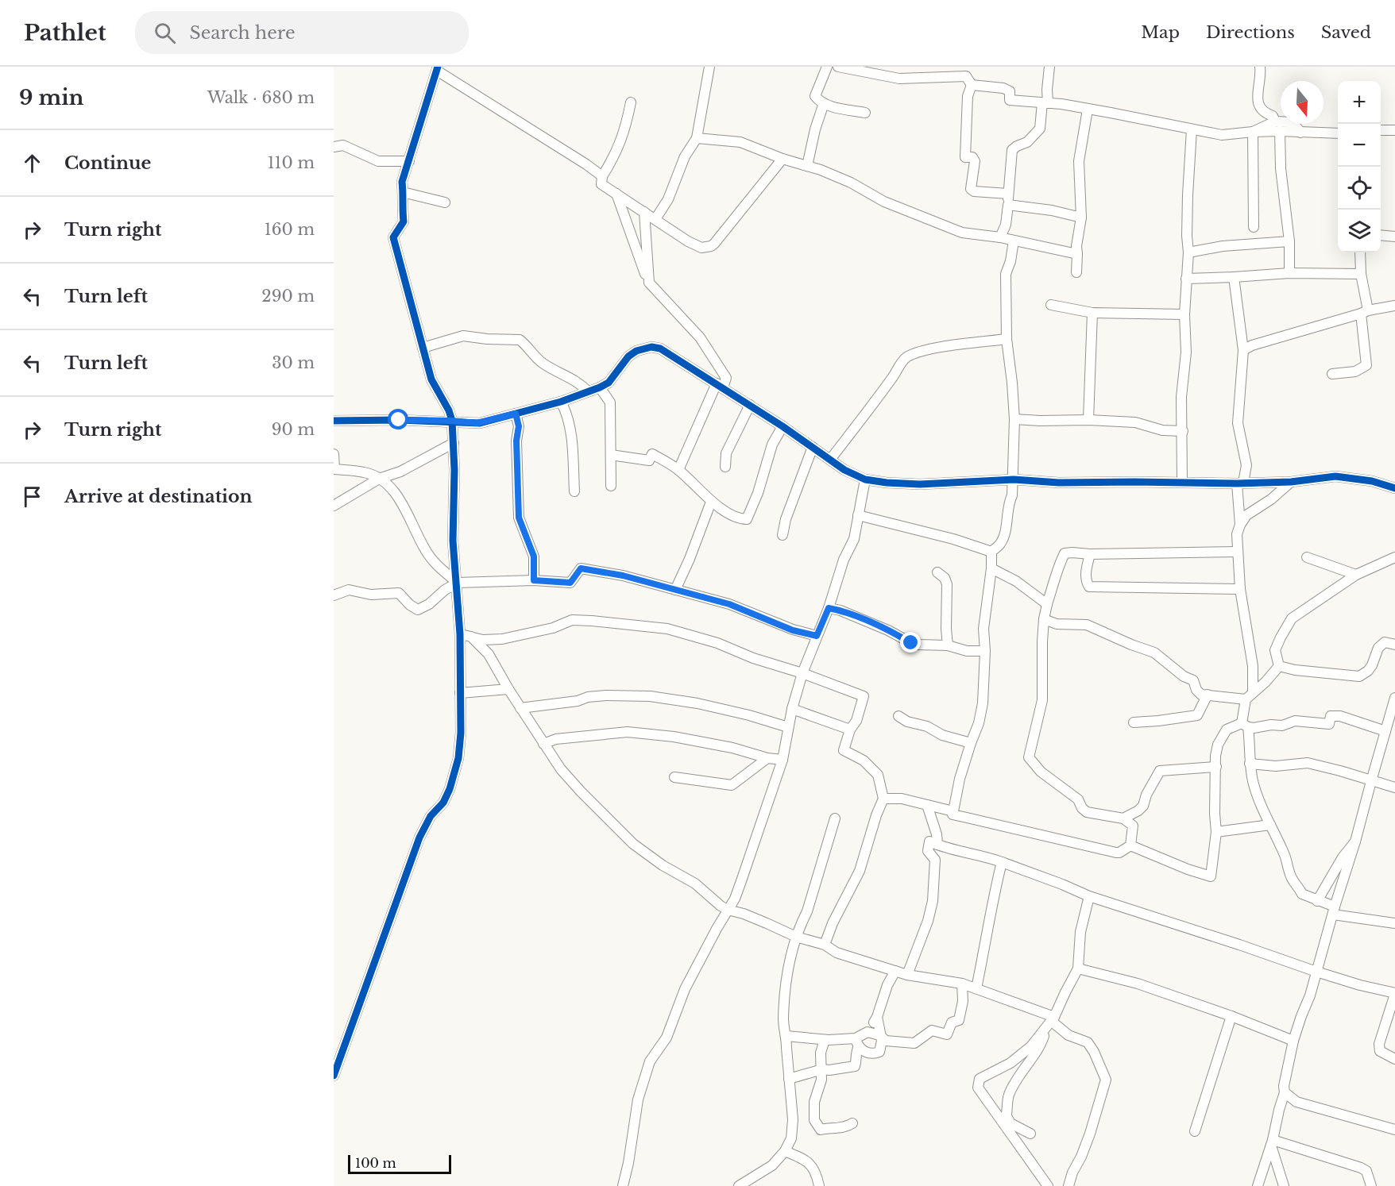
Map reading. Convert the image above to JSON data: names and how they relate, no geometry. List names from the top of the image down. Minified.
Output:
{"scale_bar":"100 m","north":"bottom","page":{"header":"Pathlet","search":"Search here","nav":["Map","Directions","Saved"],"heading":["9 min","Walk · 680 m"],"map_buttons":["+","−"],"list":[["Continue","110 m"],["Turn right","160 m"],["Turn left","290 m"],["Turn left","30 m"],["Turn right","90 m"],"Arrive at destination"],"scale":"100 m"}}
